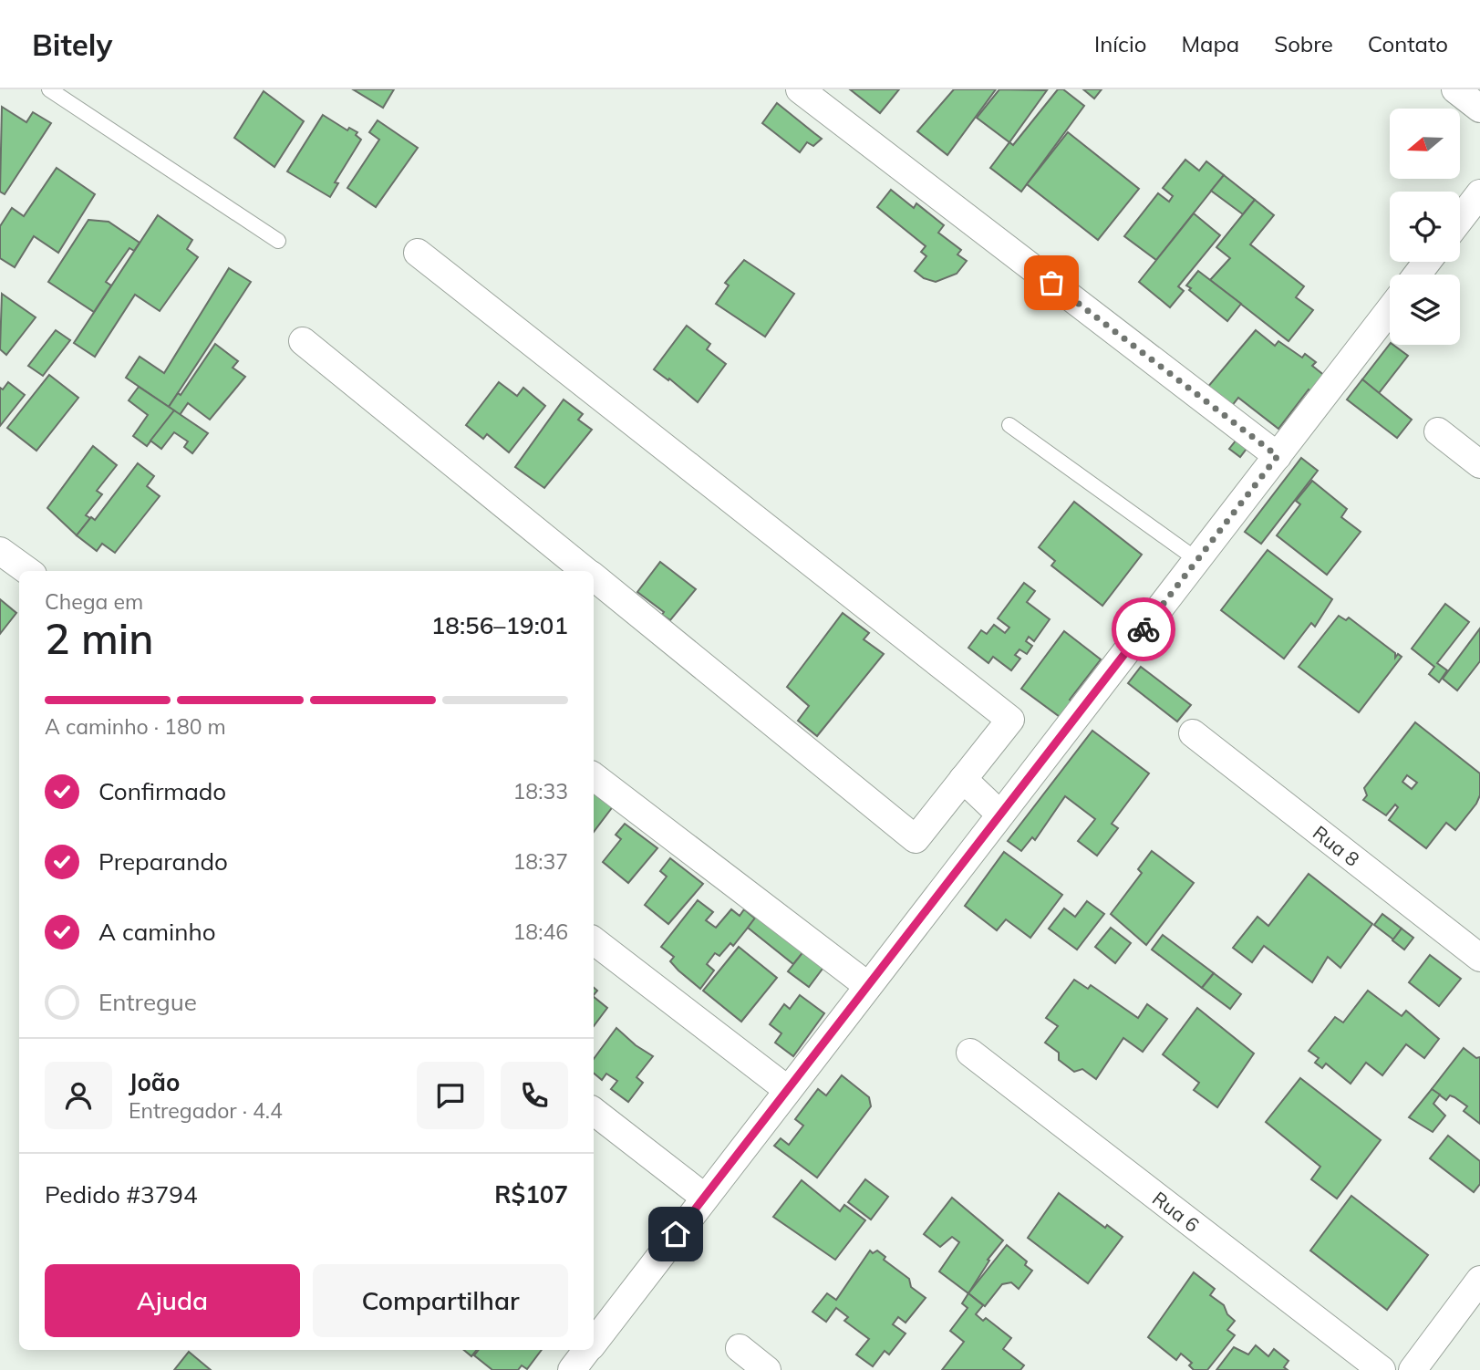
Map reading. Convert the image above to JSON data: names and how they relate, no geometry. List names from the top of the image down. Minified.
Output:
{"streets":{"street":["Rua 8","Rua 6"]},"north":"left","page":{"header":"Bitely","nav":["Início","Mapa","Sobre","Contato"],"heading":["2 min","Chega em","18:56–19:01"],"panel":["João","Entregador · 4.4","Pedido #3794","R$107"],"bar":"A caminho · 180 m","list":[["Confirmado","18:33"],["Preparando","18:37"],["A caminho","18:46"],"Entregue"],"buttons":["Ajuda","Compartilhar"]}}
